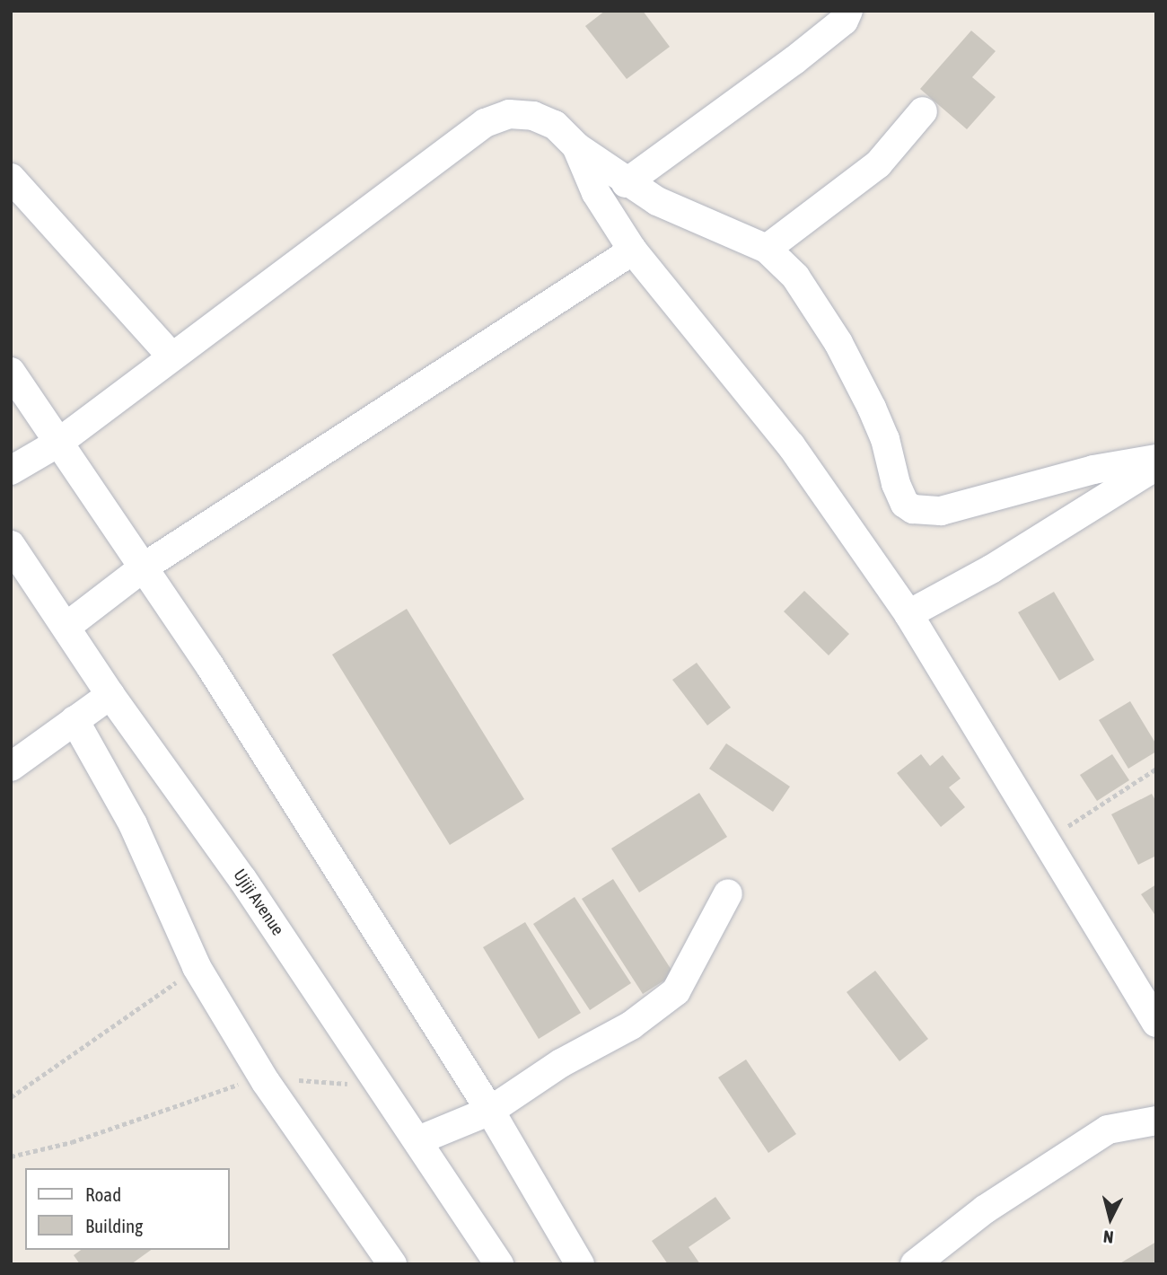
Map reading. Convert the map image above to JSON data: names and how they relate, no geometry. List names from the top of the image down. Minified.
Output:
{"streets":{"street":["Ujiji Avenue"]},"legend":["Road","Building"],"north":"bottom"}
